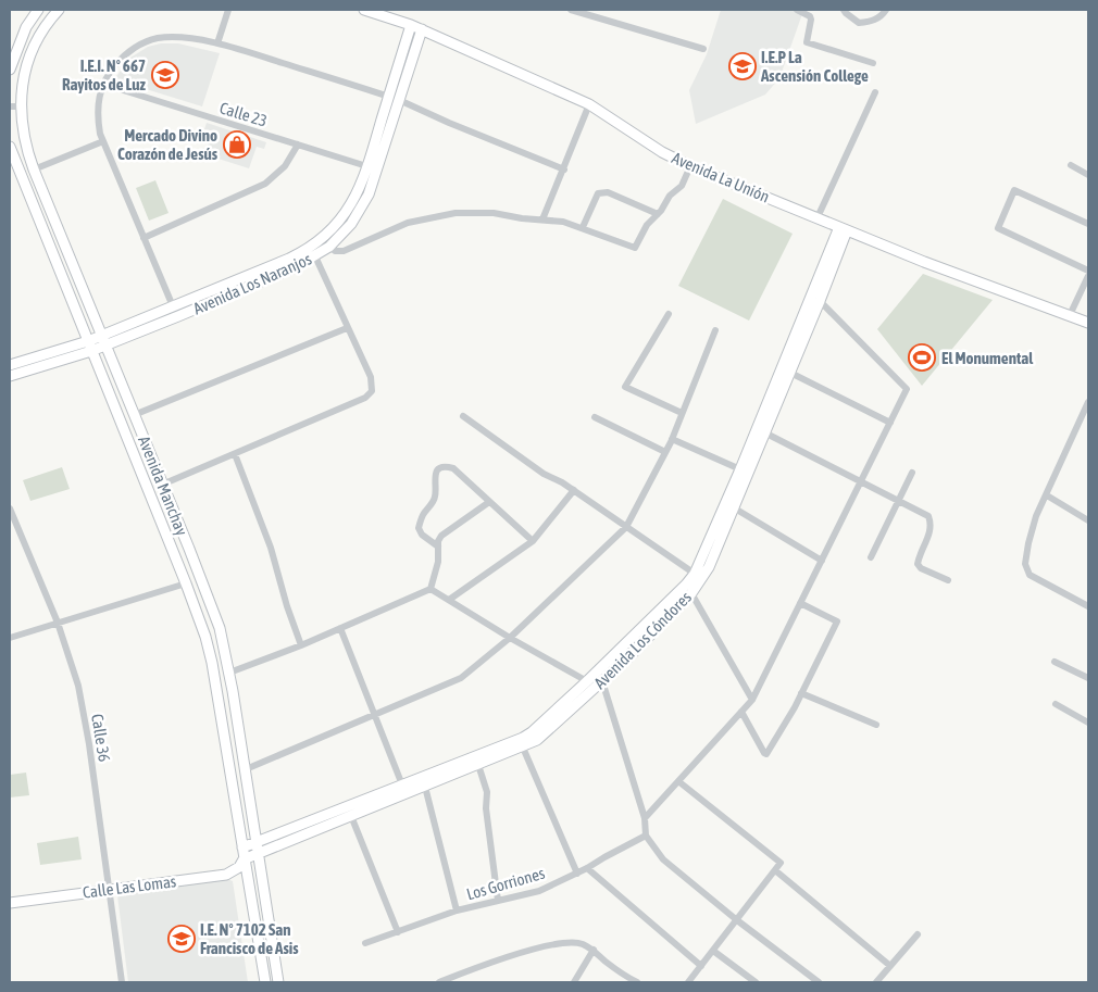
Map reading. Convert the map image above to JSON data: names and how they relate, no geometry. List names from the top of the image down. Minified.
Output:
{"streets":{"street":["Calle 23","Avenida La Unión","Avenida Los Naranjos","Avenida Manchay","Avenida Los Cóndores","Calle 36","Los Gorriones","Calle Las Lomas"]},"crossings":[["Calle 23","Avenida Los Naranjos"],["Avenida La Unión","Avenida Los Naranjos"],["Avenida La Unión","Avenida Los Cóndores"],["Avenida Los Naranjos","Avenida Manchay"],["Avenida Manchay","Avenida Los Cóndores"],["Avenida Manchay","Calle Las Lomas"],["Avenida Los Cóndores","Calle Las Lomas"],["Calle 36","Calle Las Lomas"]],"places":{"school or university":["I.E.P La Ascensión College","I.E.I. N° 667 Rayitos de Luz","I.E. N° 7102 San Francisco de Asis"],"shop":["Mercado Divino Corazón de Jesús"],"sports":["El Monumental"]}}
